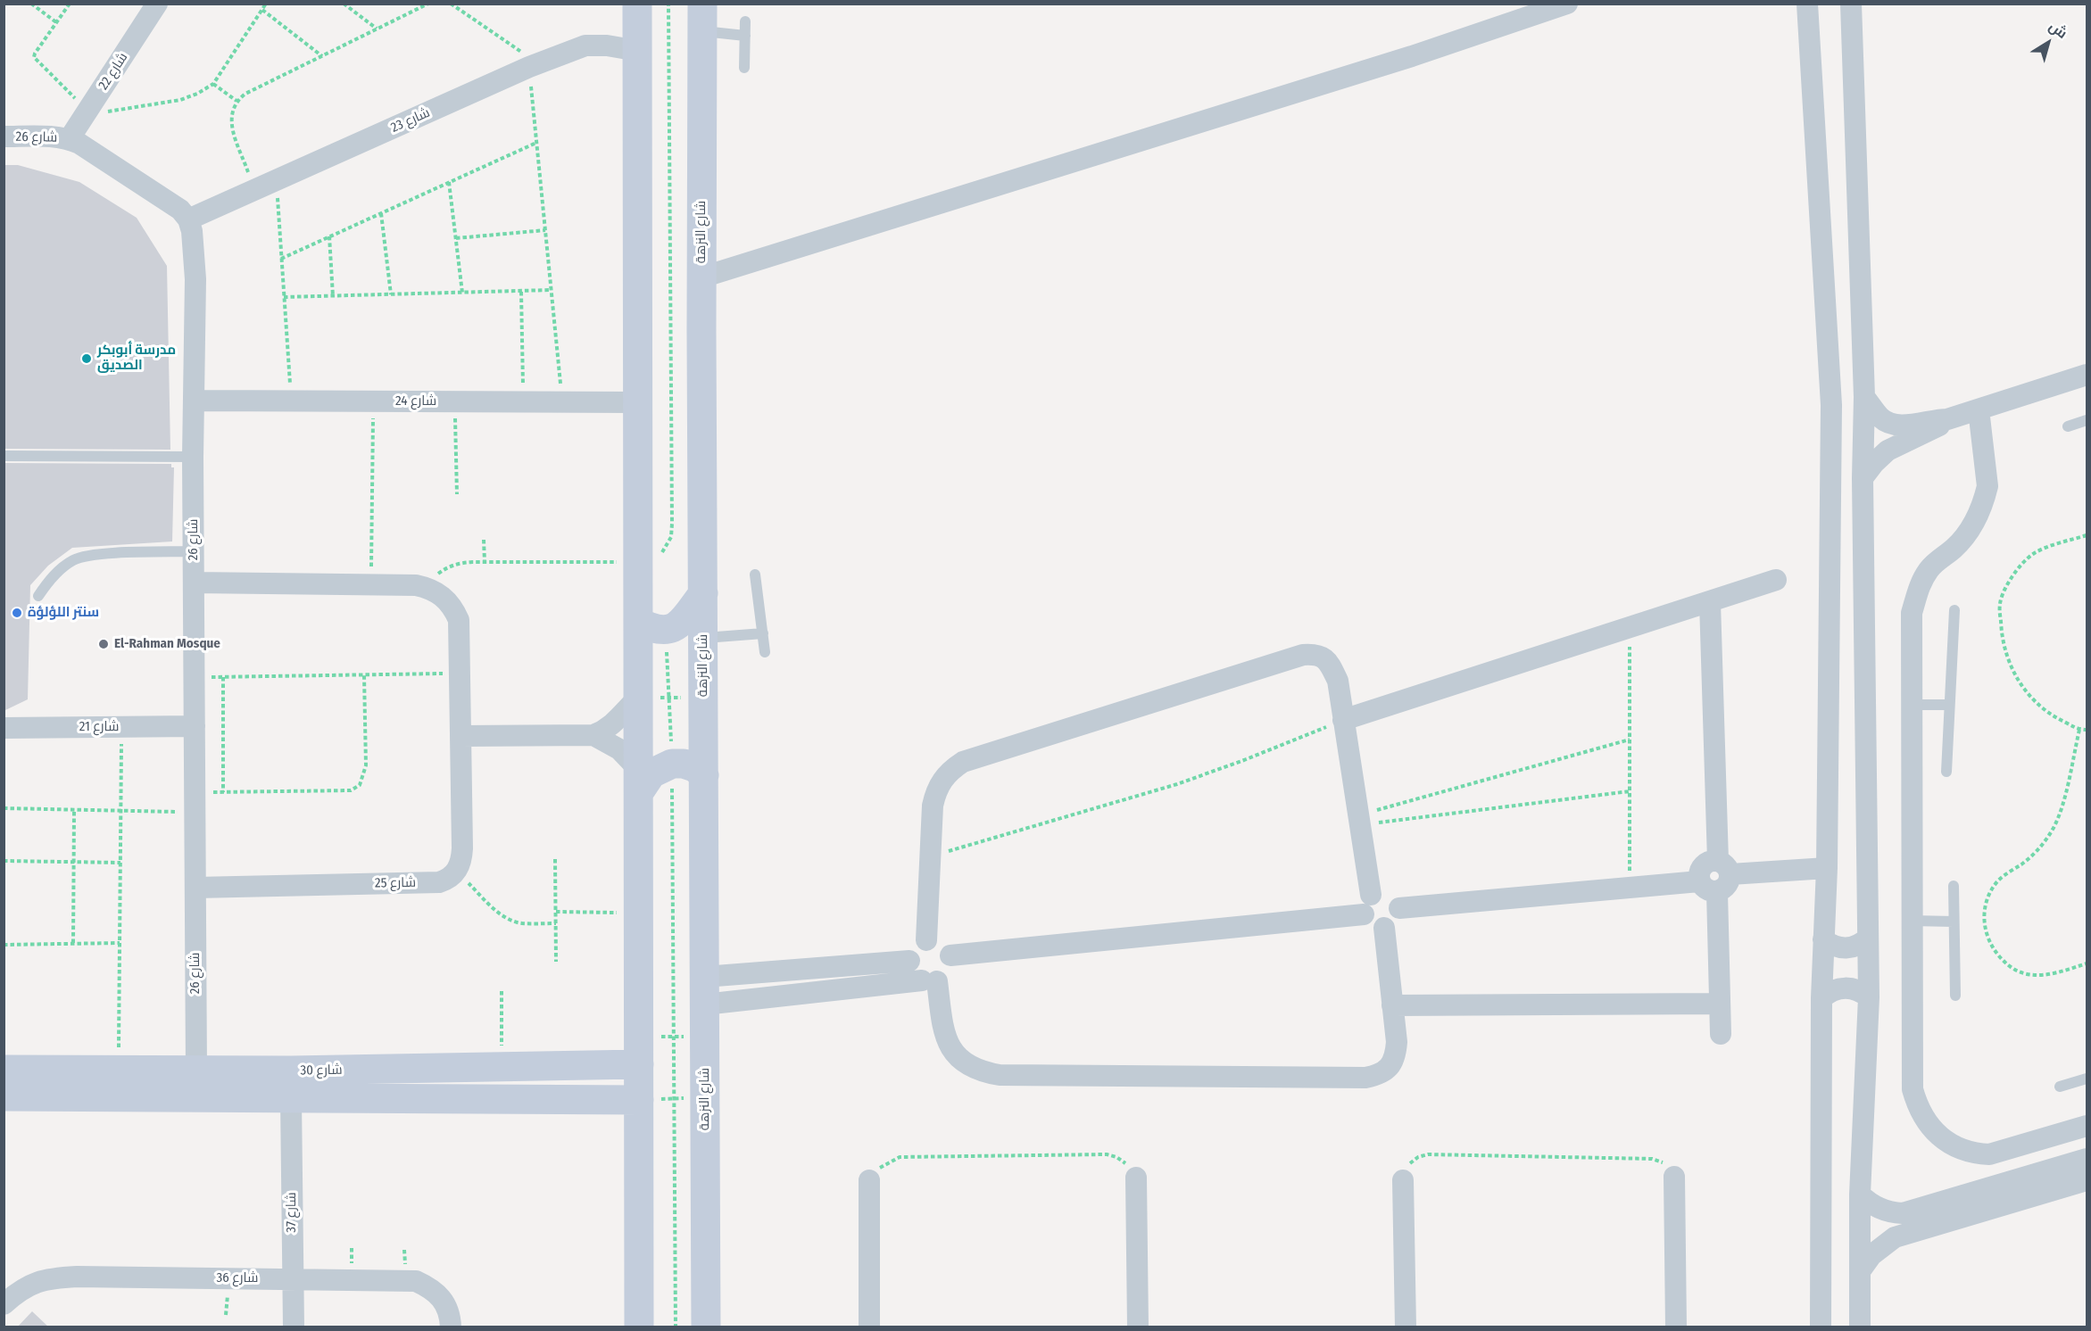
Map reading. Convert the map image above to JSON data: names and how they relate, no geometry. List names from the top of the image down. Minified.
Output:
{"streets":{"main road":["شارع النزهة","شارع 30"],"street":["شارع 22","شارع 23","شارع 26","شارع 24","شارع 21","شارع 25","شارع 37","شارع 36"]},"crossings":[["شارع 22","شارع 26"],["شارع 23","شارع 26"],["شارع 26","شارع 24"],["شارع 26","شارع 21"],["شارع 26","شارع 25"],["شارع 26","شارع 30"],["شارع 30","شارع 37"],["شارع 37","شارع 36"]],"places":["مدرسة أبوبكر الصديق","سنتر اللؤلؤة","El-Rahman Mosque"],"north":"top right"}
